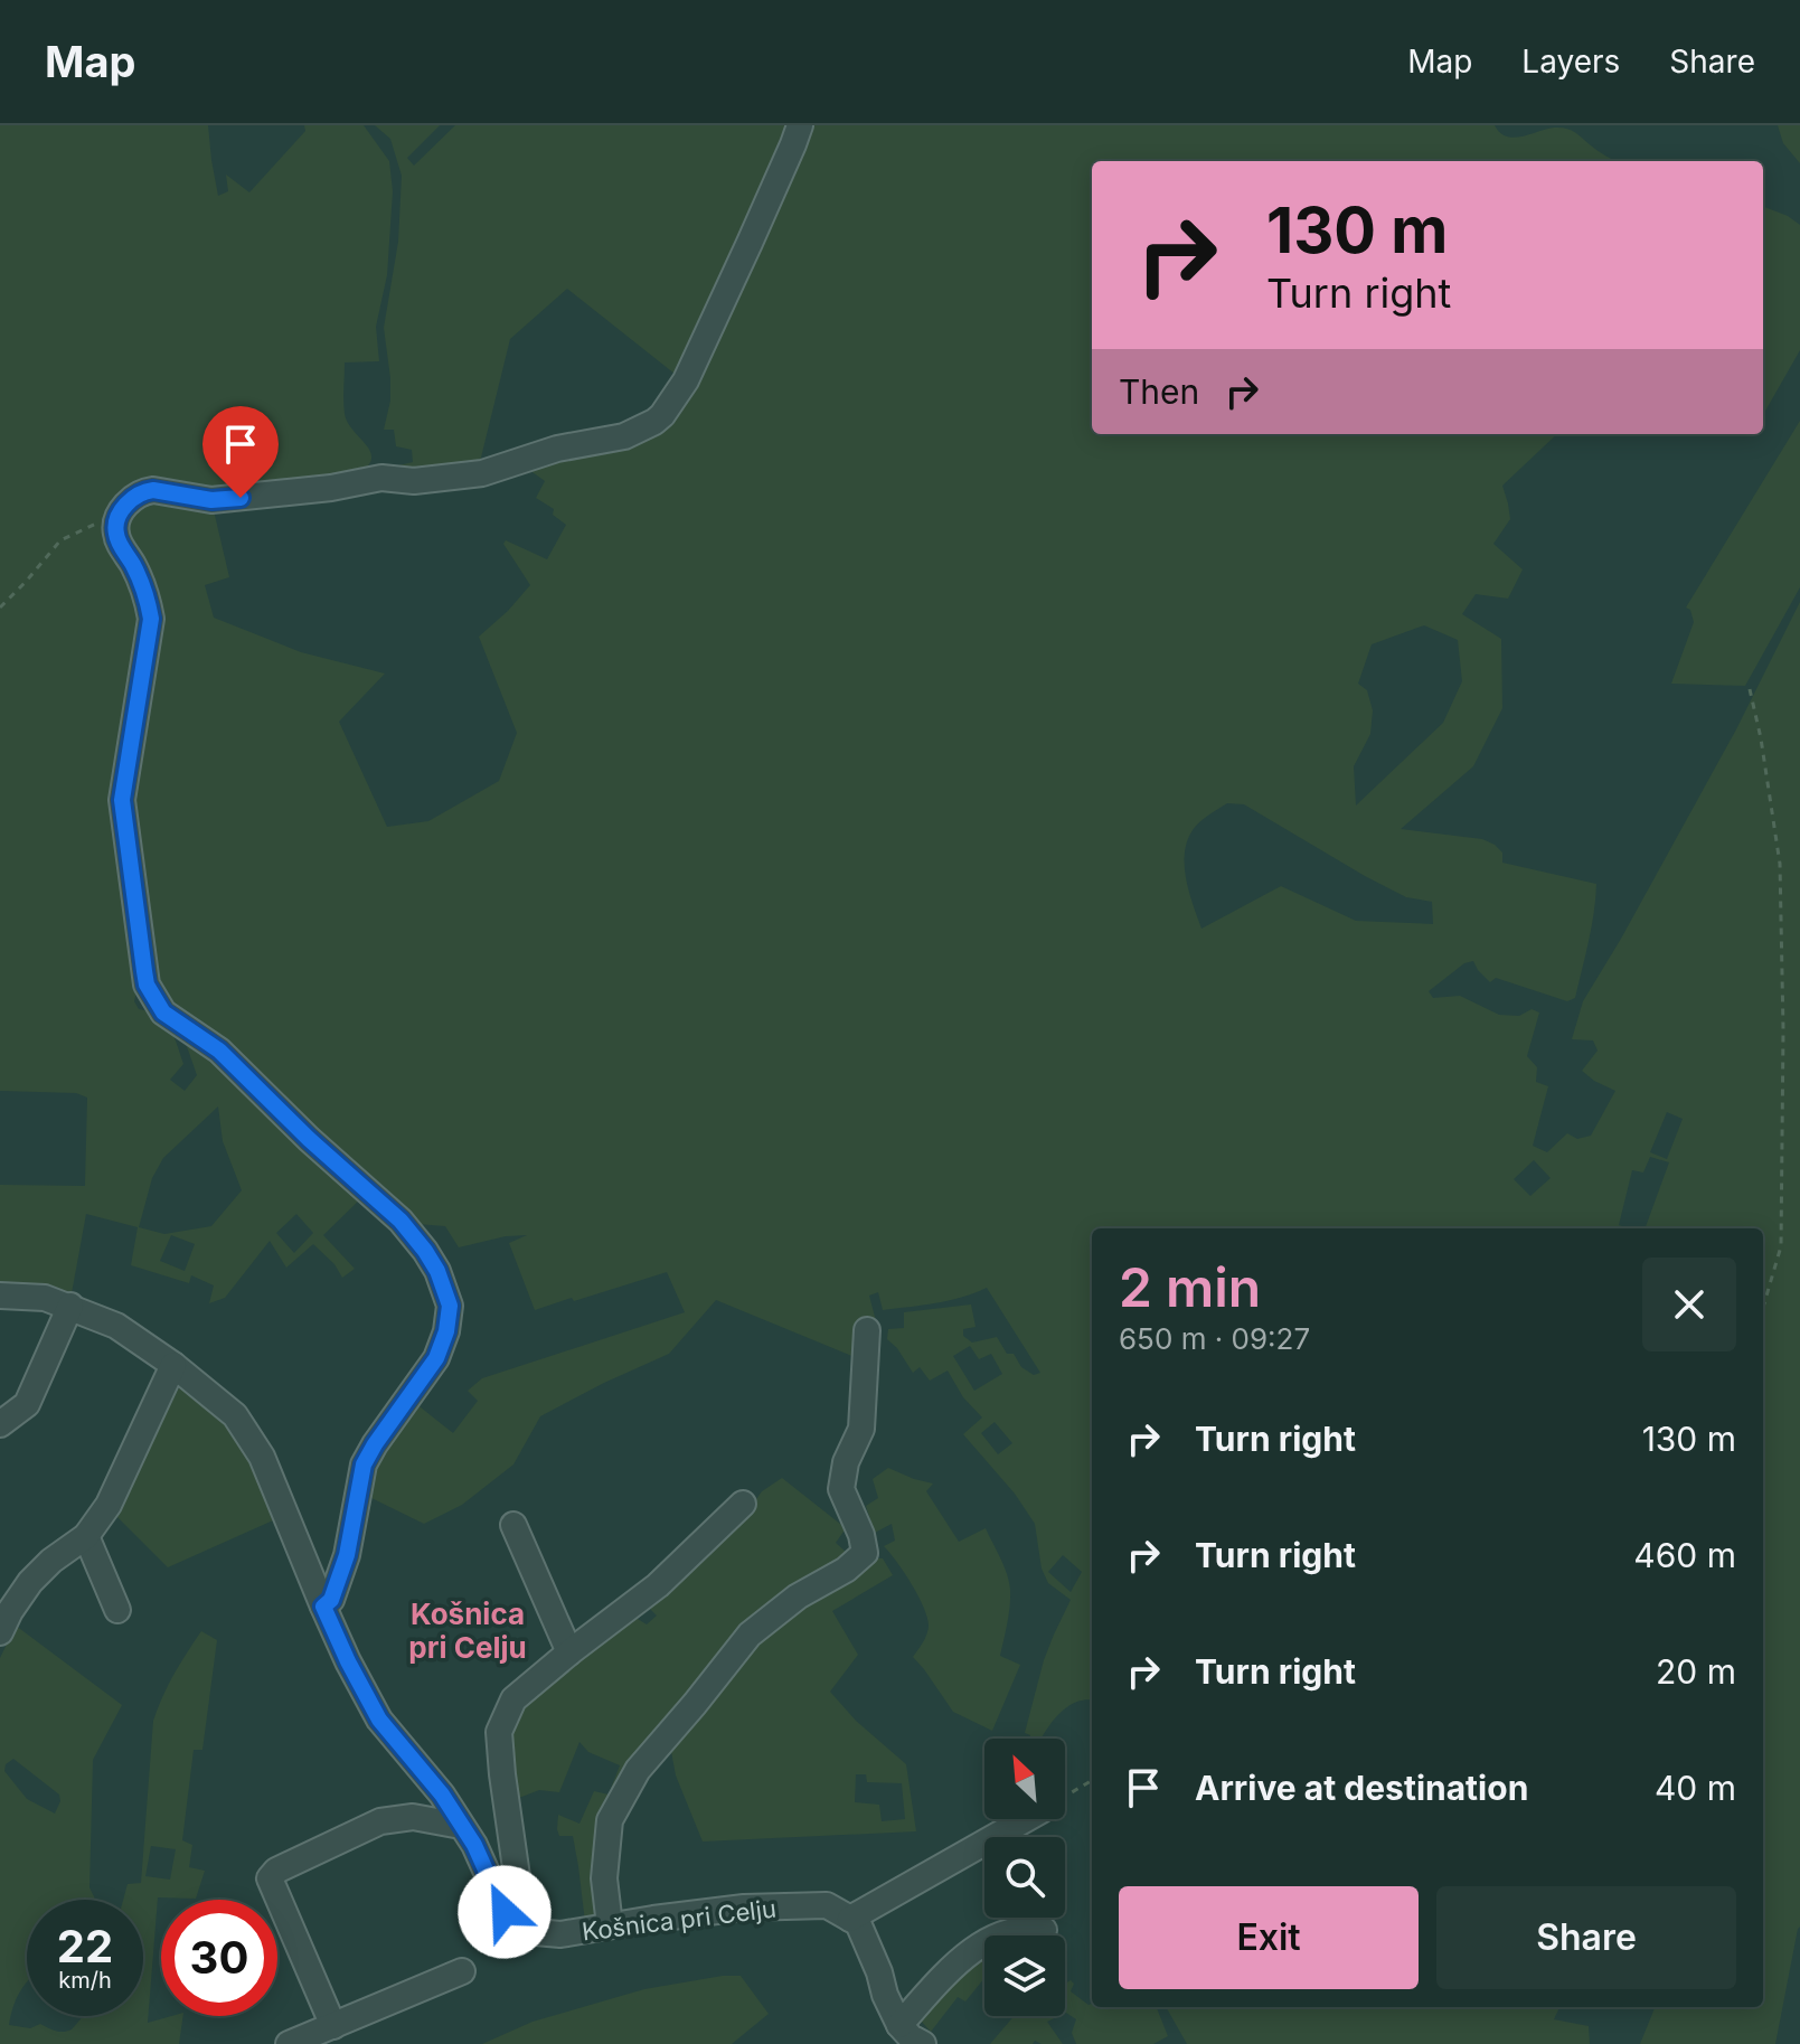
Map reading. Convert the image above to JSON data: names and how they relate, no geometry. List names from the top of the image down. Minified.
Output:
{"streets":{"street":["Košnica pri Celju"]},"districts":["Košnica pri Celju"],"north":"top left","page":{"header":"Map","nav":["Map","Layers","Share"],"turn":["130 m","Turn right"],"then":"Then","heading":["2 min","650 m · 09:27"],"list":[{"name":"Turn right","value":"130 m"},{"name":"Turn right","value":"460 m"},{"name":"Turn right","value":"20 m"},{"name":"Arrive at destination","value":"40 m"}],"buttons":["Exit","Share"],"speed":"22 km/h","limit":"30"}}
